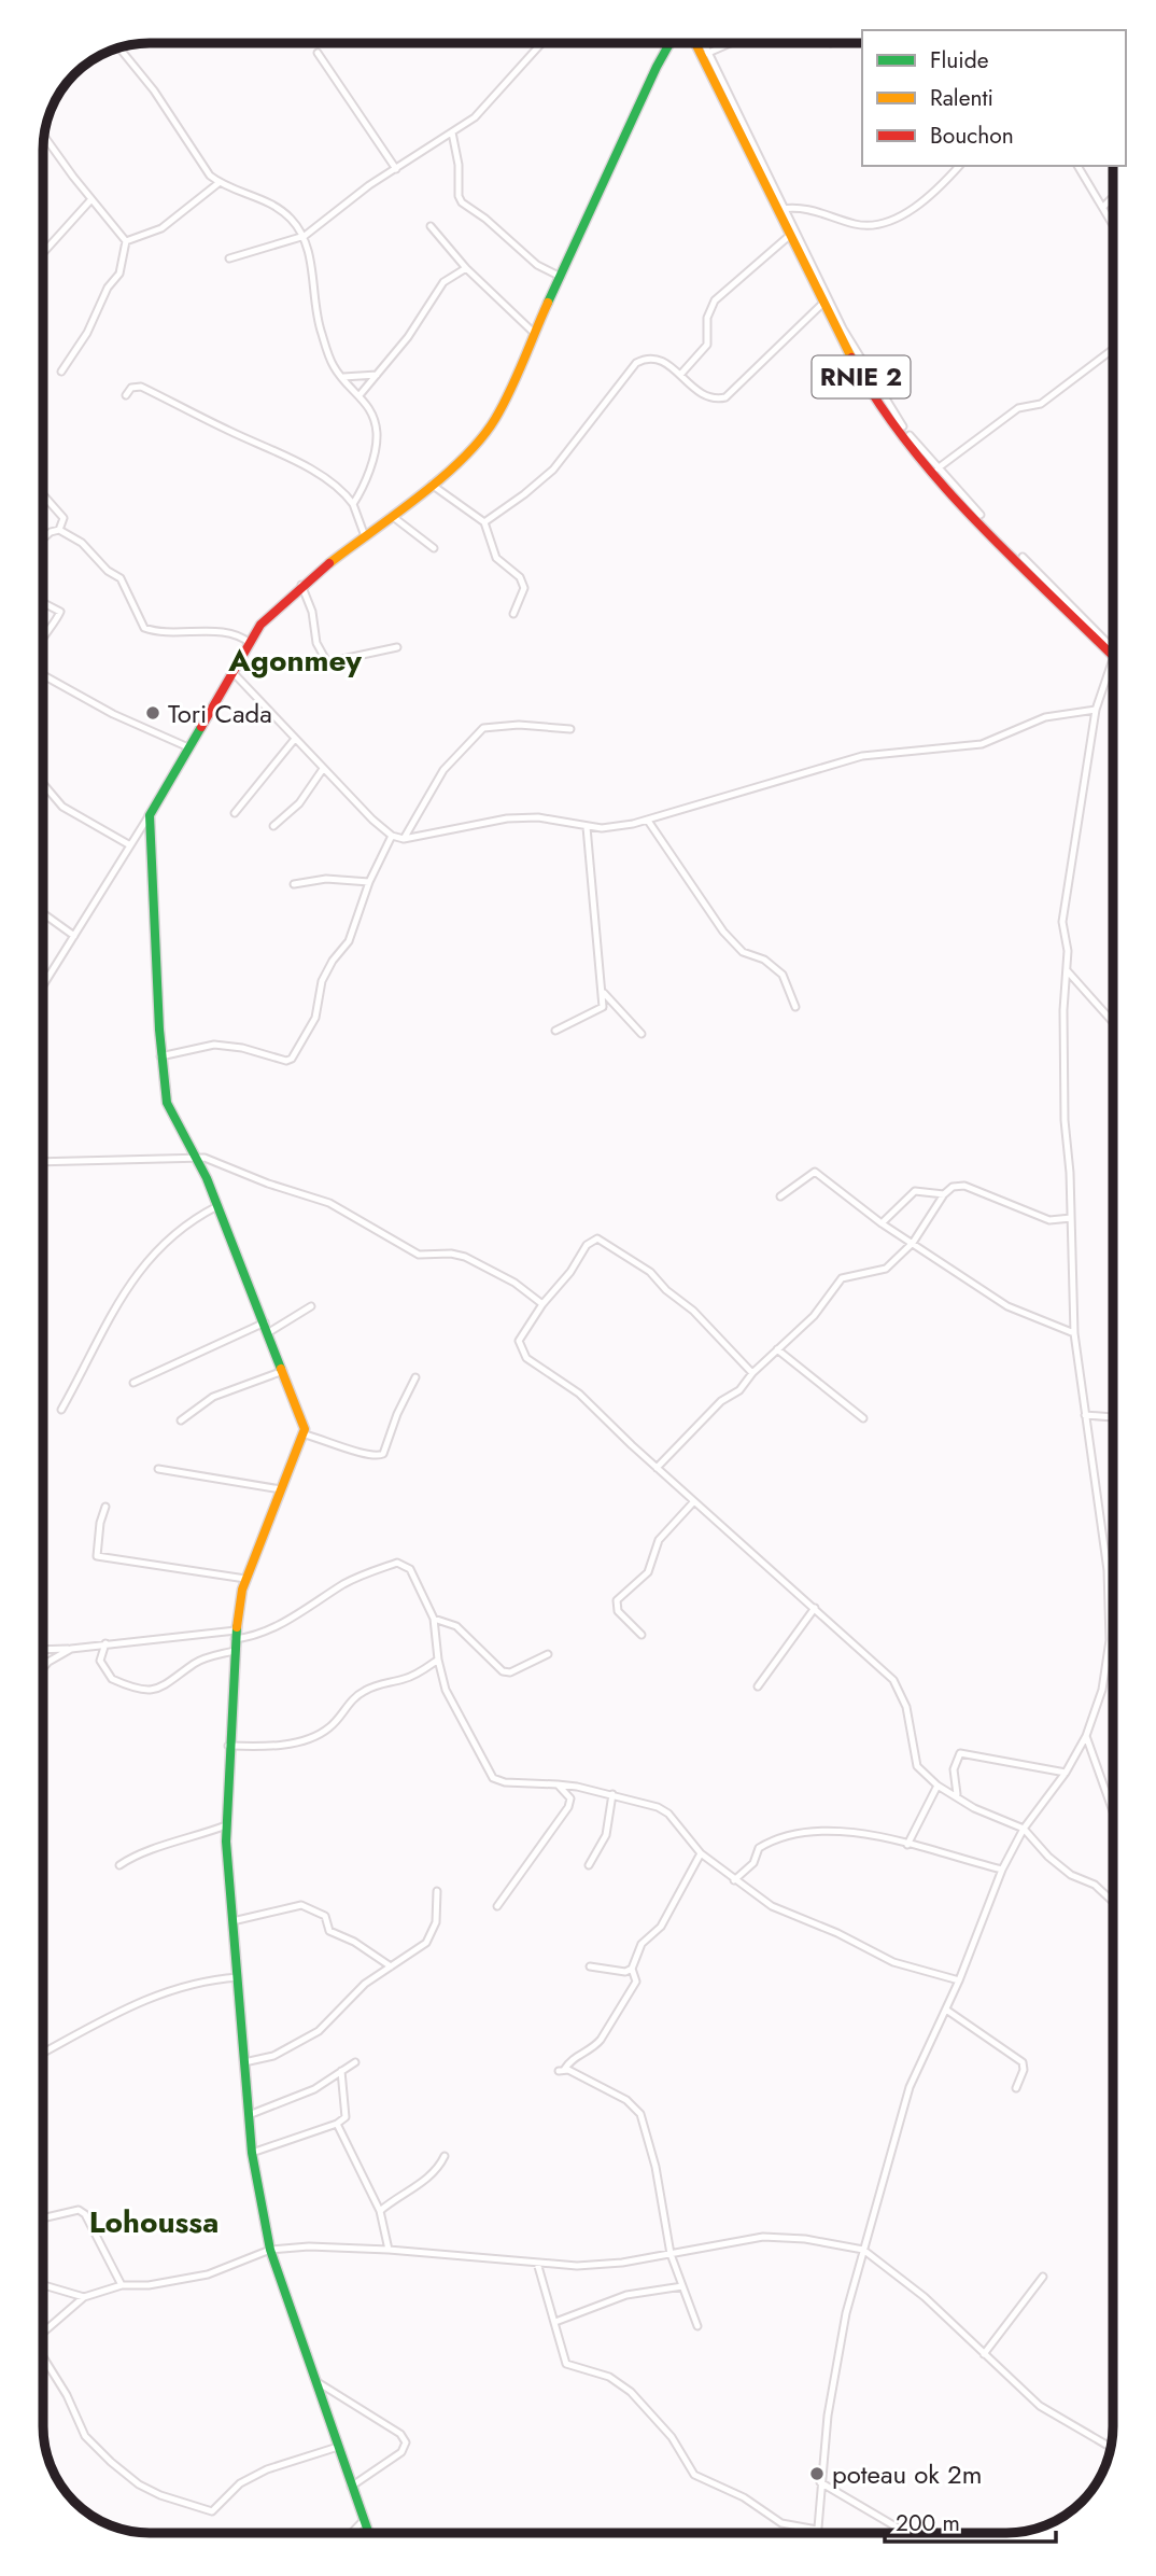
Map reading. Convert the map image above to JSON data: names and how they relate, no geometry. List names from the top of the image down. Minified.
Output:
{"streets":{"main road":["RNIE 2"]},"districts":["Agonmey","Lohoussa"],"places":["Tori Cada","poteau ok 2m"],"legend":["Fluide","Ralenti","Bouchon"],"scale_bar":"200 m"}
